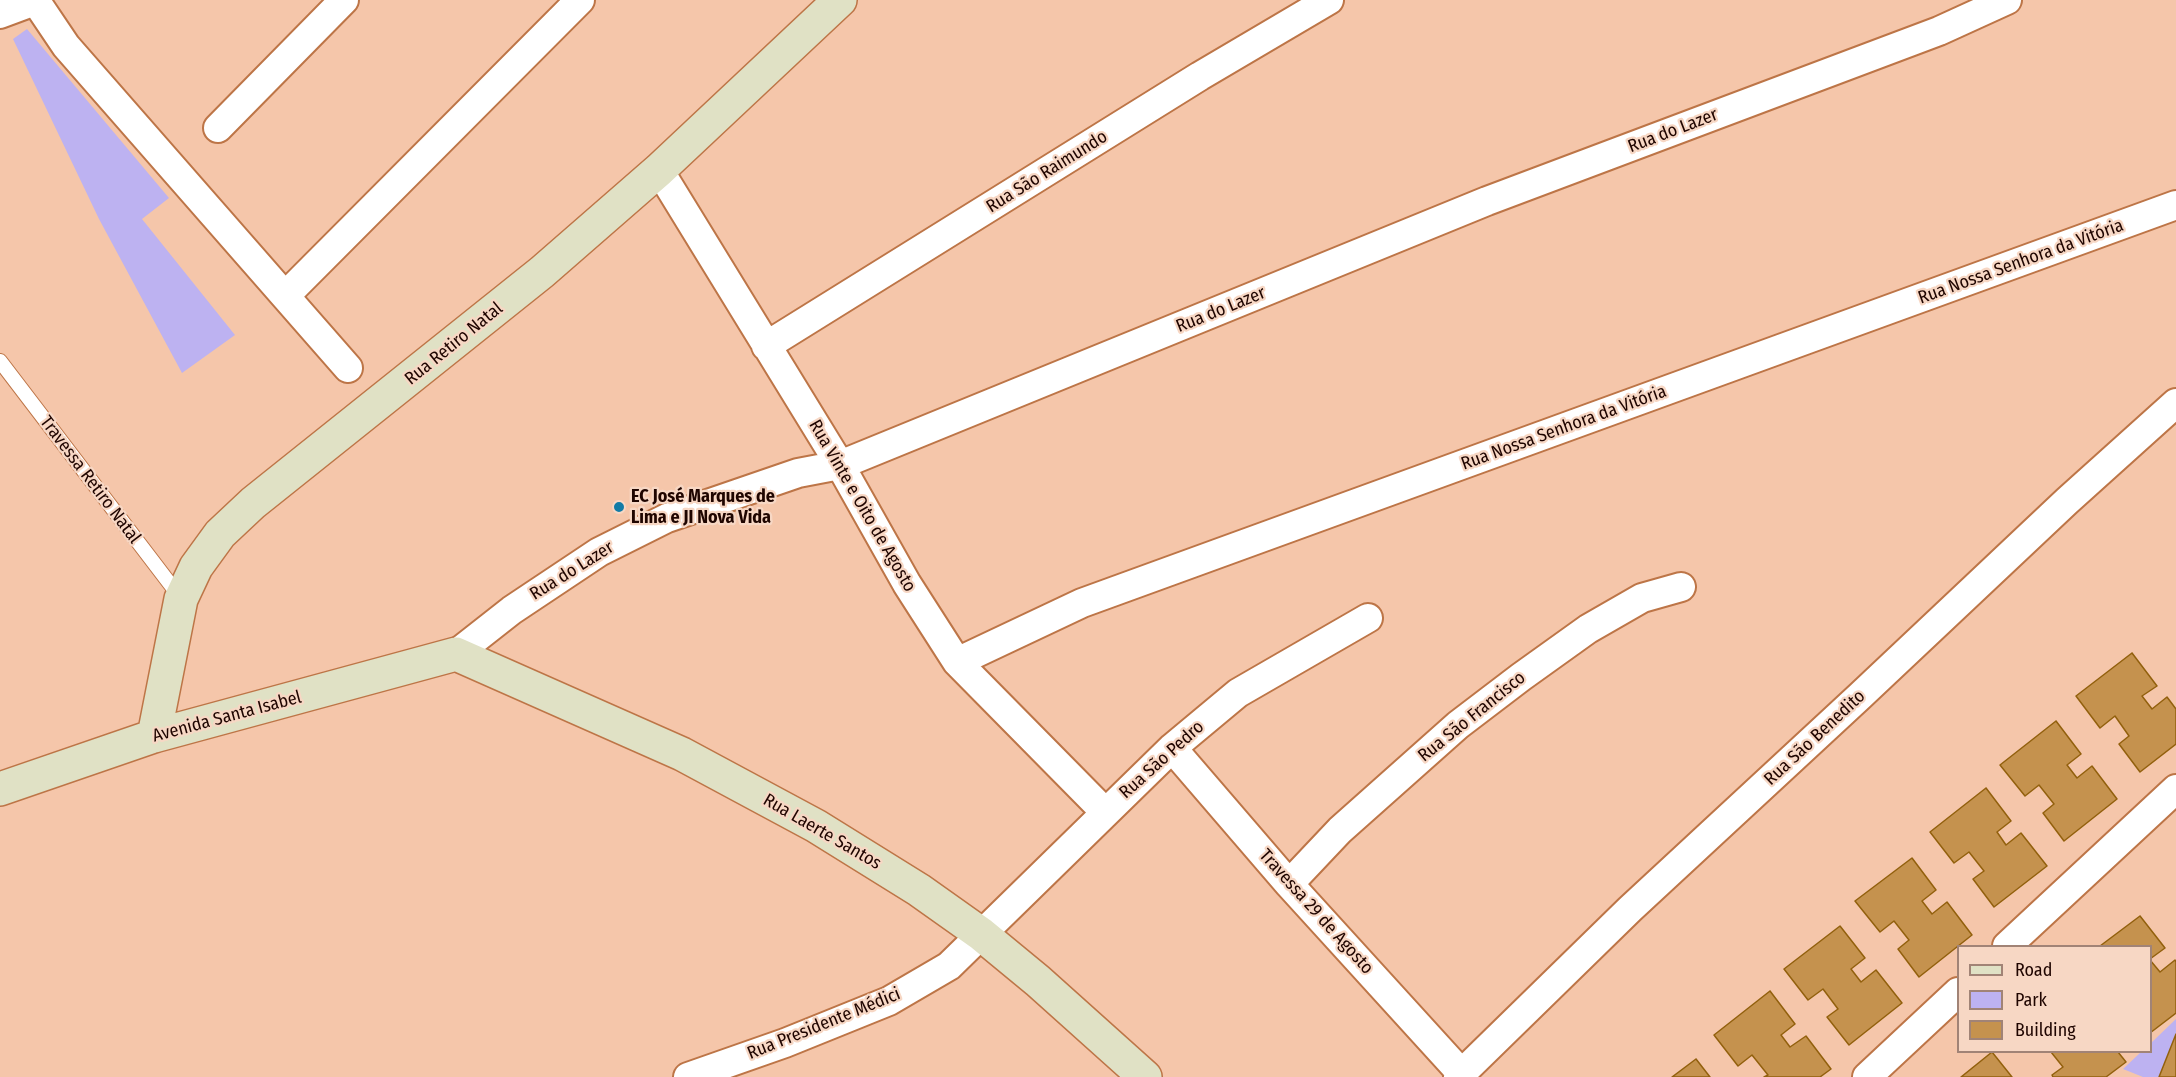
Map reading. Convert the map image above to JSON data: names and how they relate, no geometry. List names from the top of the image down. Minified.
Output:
{"streets":{"street":["Rua do Lazer","Rua São Raimundo","Rua Nossa Senhora da Vitória","Rua Retiro Natal","Rua Vinte e Oito de Agosto","Avenida Santa Isabel","Rua São Francisco","Rua São Benedito","Rua São Pedro","Rua Laerte Santos","Travessa 29 de Agosto","Rua Presidente Médici"],"lane":["Travessa Retiro Natal"]},"crossings":[["Rua do Lazer","Rua Vinte e Oito de Agosto"],["Rua do Lazer","Avenida Santa Isabel"],["Rua do Lazer","Rua Laerte Santos"],["Rua São Raimundo","Rua Vinte e Oito de Agosto"],["Rua Nossa Senhora da Vitória","Rua Vinte e Oito de Agosto"],["Rua Retiro Natal","Travessa Retiro Natal"],["Rua Retiro Natal","Rua Vinte e Oito de Agosto"],["Rua Retiro Natal","Avenida Santa Isabel"],["Rua Vinte e Oito de Agosto","Rua São Pedro"],["Avenida Santa Isabel","Rua Laerte Santos"],["Rua São Francisco","Travessa 29 de Agosto"],["Rua São Benedito","Travessa 29 de Agosto"],["Rua São Pedro","Rua Laerte Santos"],["Rua São Pedro","Travessa 29 de Agosto"],["Rua São Pedro","Rua Presidente Médici"],["Rua Laerte Santos","Rua Presidente Médici"]],"places":["EC José Marques de Lima e JI Nova Vida"],"legend":["Road","Park","Building"]}
